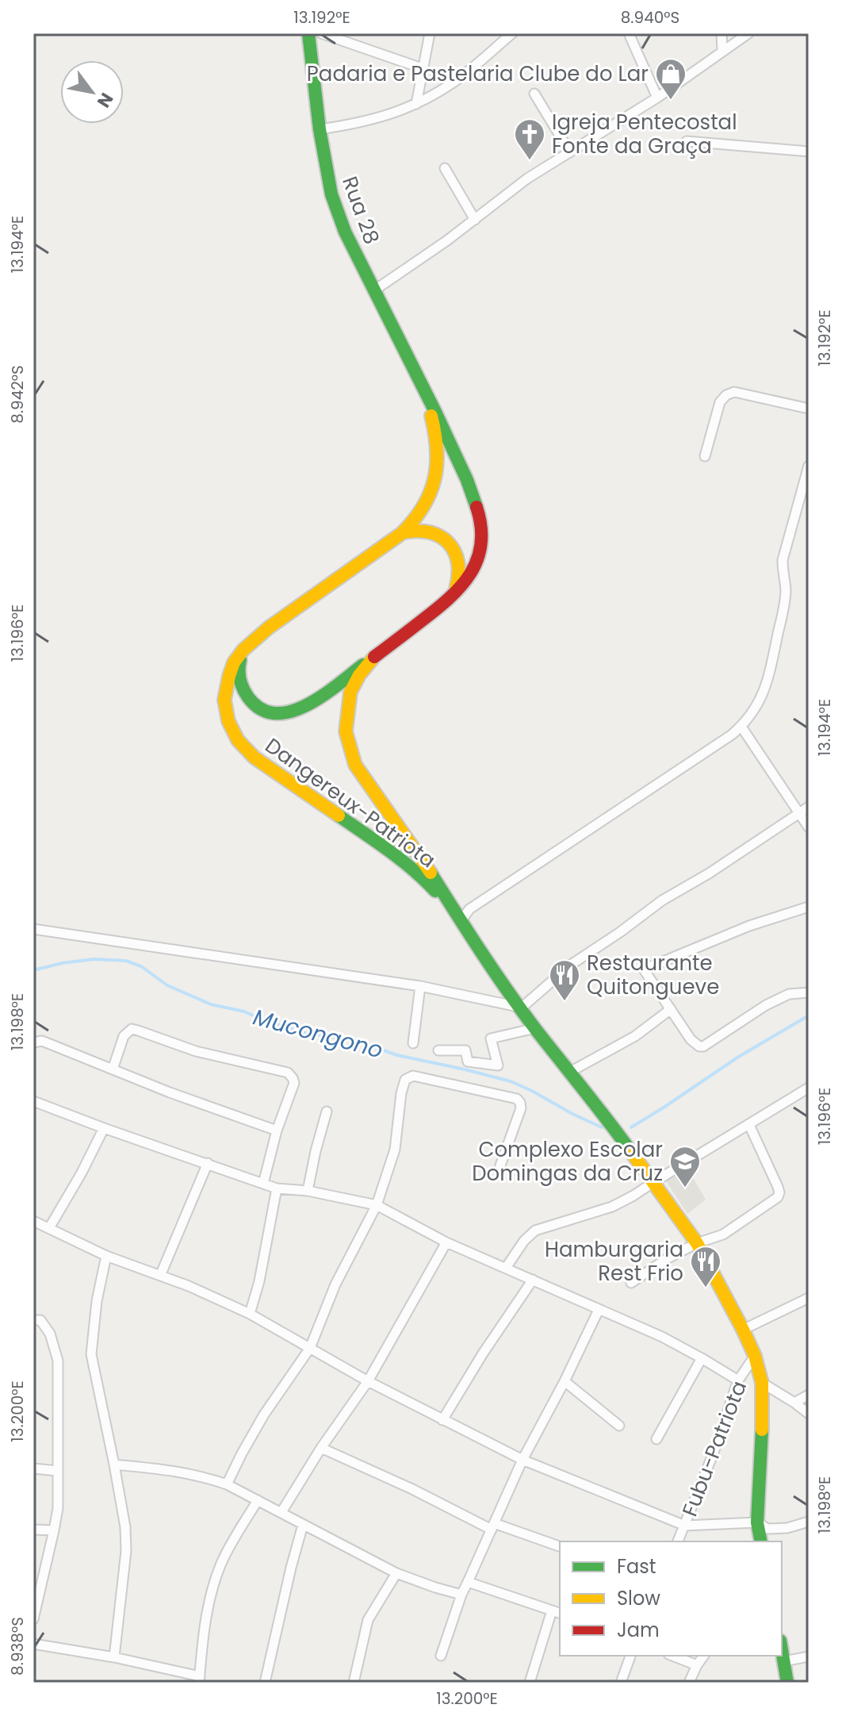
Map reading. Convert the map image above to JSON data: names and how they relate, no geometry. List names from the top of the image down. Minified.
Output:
{"streets":{"street":["Rua 28","Dangereux-Patriota","Fubu-Patriota"]},"crossings":[["Rua 28","Dangereux-Patriota"]],"water":["Mucongono"],"places":{"shop":["Padaria e Pastelaria Clube do Lar"],"church":["Igreja Pentecostal Fonte da Graça"],"restaurant":["Restaurante Quitongueve","Hamburgaria Rest Frio"],"school or university":["Complexo Escolar Domingas da Cruz"]},"legend":["Fast","Slow","Jam"],"north":"bottom right","coordinates":["13.192°E","8.940°S","13.194°E","8.942°S","13.196°E","13.198°E","13.200°E","8.938°S"]}
